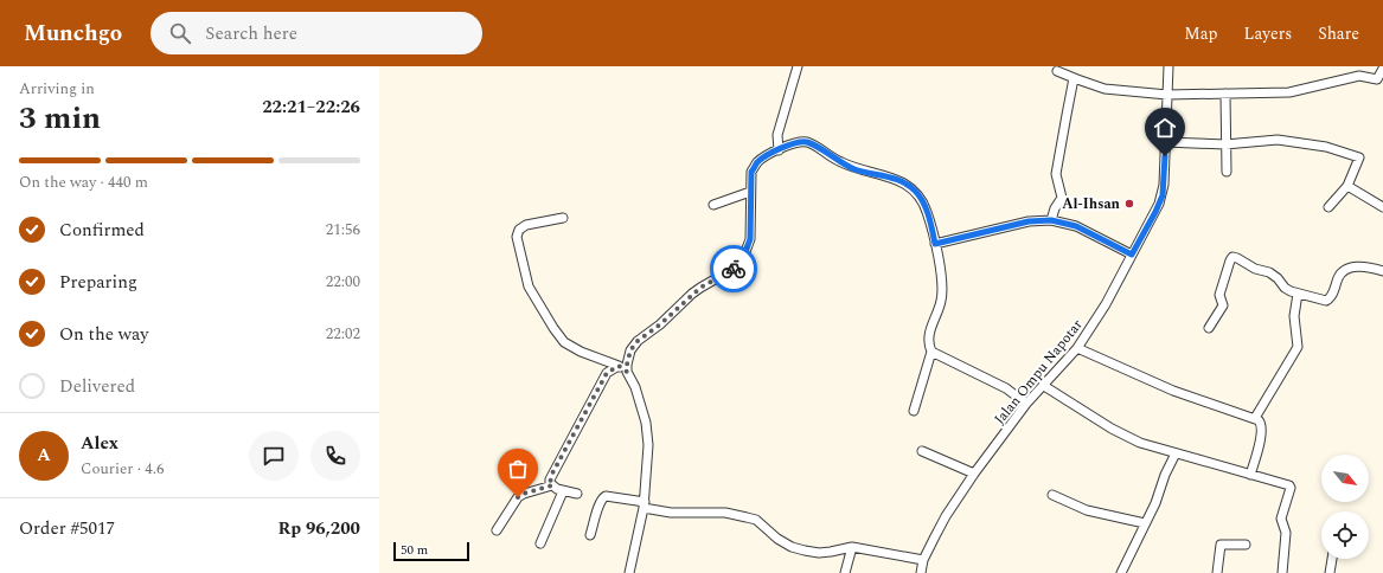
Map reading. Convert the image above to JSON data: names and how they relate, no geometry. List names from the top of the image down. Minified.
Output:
{"streets":{"street":["Jalan Ompu Napotar"]},"places":["Al-Ihsan"],"scale_bar":"50 m","north":"bottom right","page":{"header":"Munchgo","search":"Search here","nav":["Map","Layers","Share"],"heading":["3 min","Arriving in","22:21–22:26"],"panel":["Alex","Courier · 4.6","Order #5017","Rp 96,200"],"bar":"On the way · 440 m","list":[["Confirmed","21:56"],["Preparing","22:00"],["On the way","22:02"],"Delivered"],"round":"A","scale":"50 m"}}
